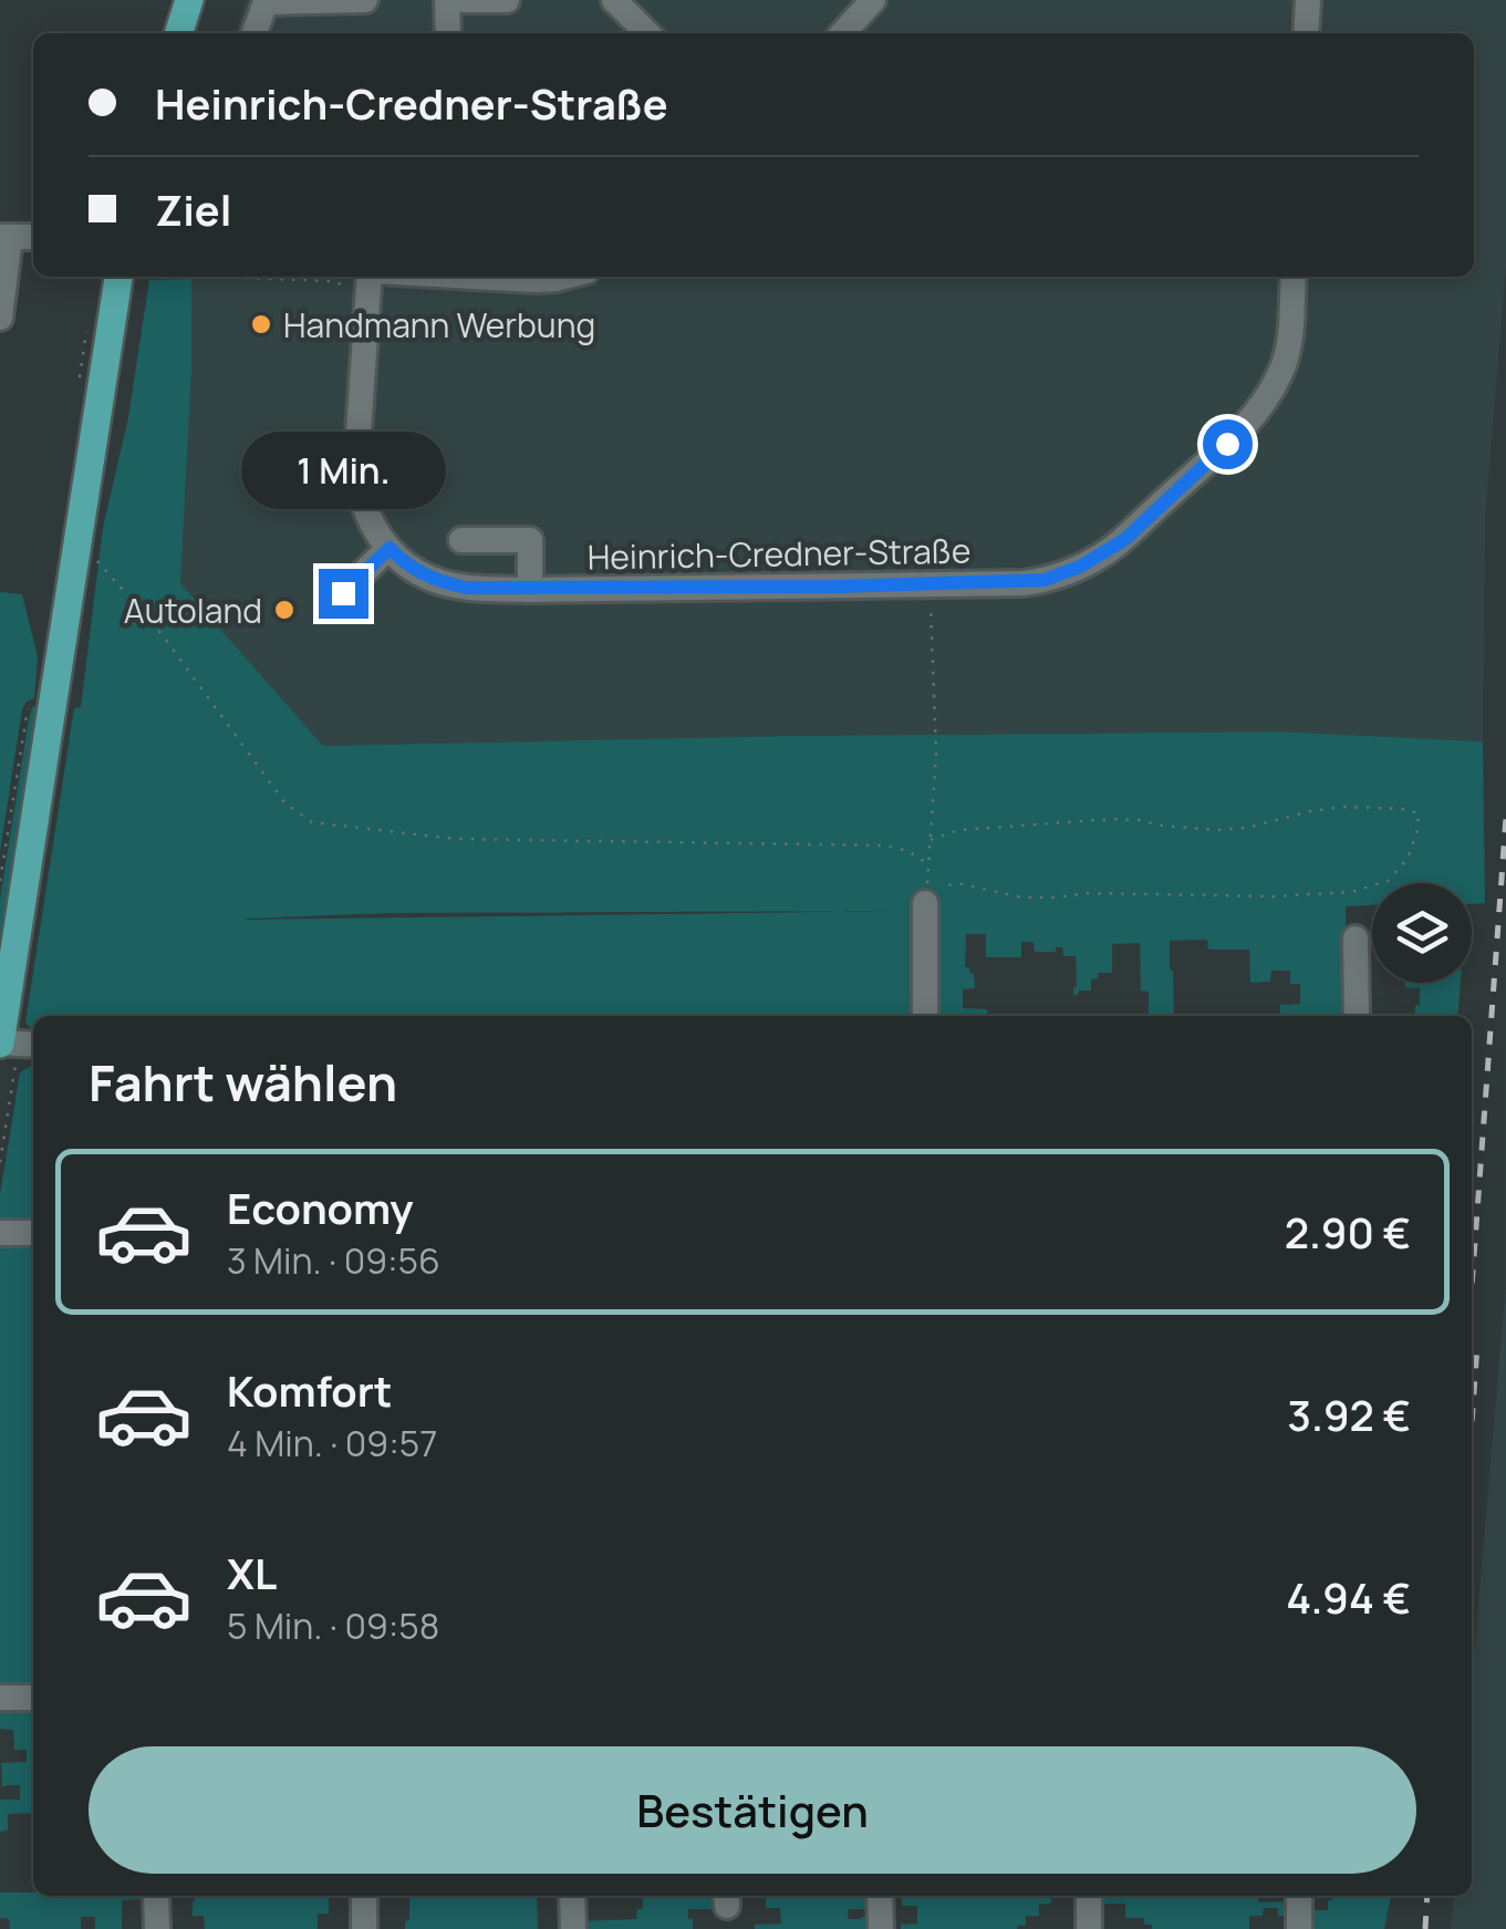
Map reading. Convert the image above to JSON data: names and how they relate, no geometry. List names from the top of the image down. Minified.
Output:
{"streets":{"street":["Heinrich-Credner-Straße"]},"places":["Handmann Werbung","Autoland"],"page":{"banner":["Heinrich-Credner-Straße","Ziel"],"bubble":"1 Min.","heading":"Fahrt wählen","list":[{"name":"Economy","note":"3 Min. · 09:56","value":"2.90 €"},{"name":"Komfort","note":"4 Min. · 09:57","value":"3.92 €"},{"name":"XL","note":"5 Min. · 09:58","value":"4.94 €"}],"buttons":"Bestätigen"}}
